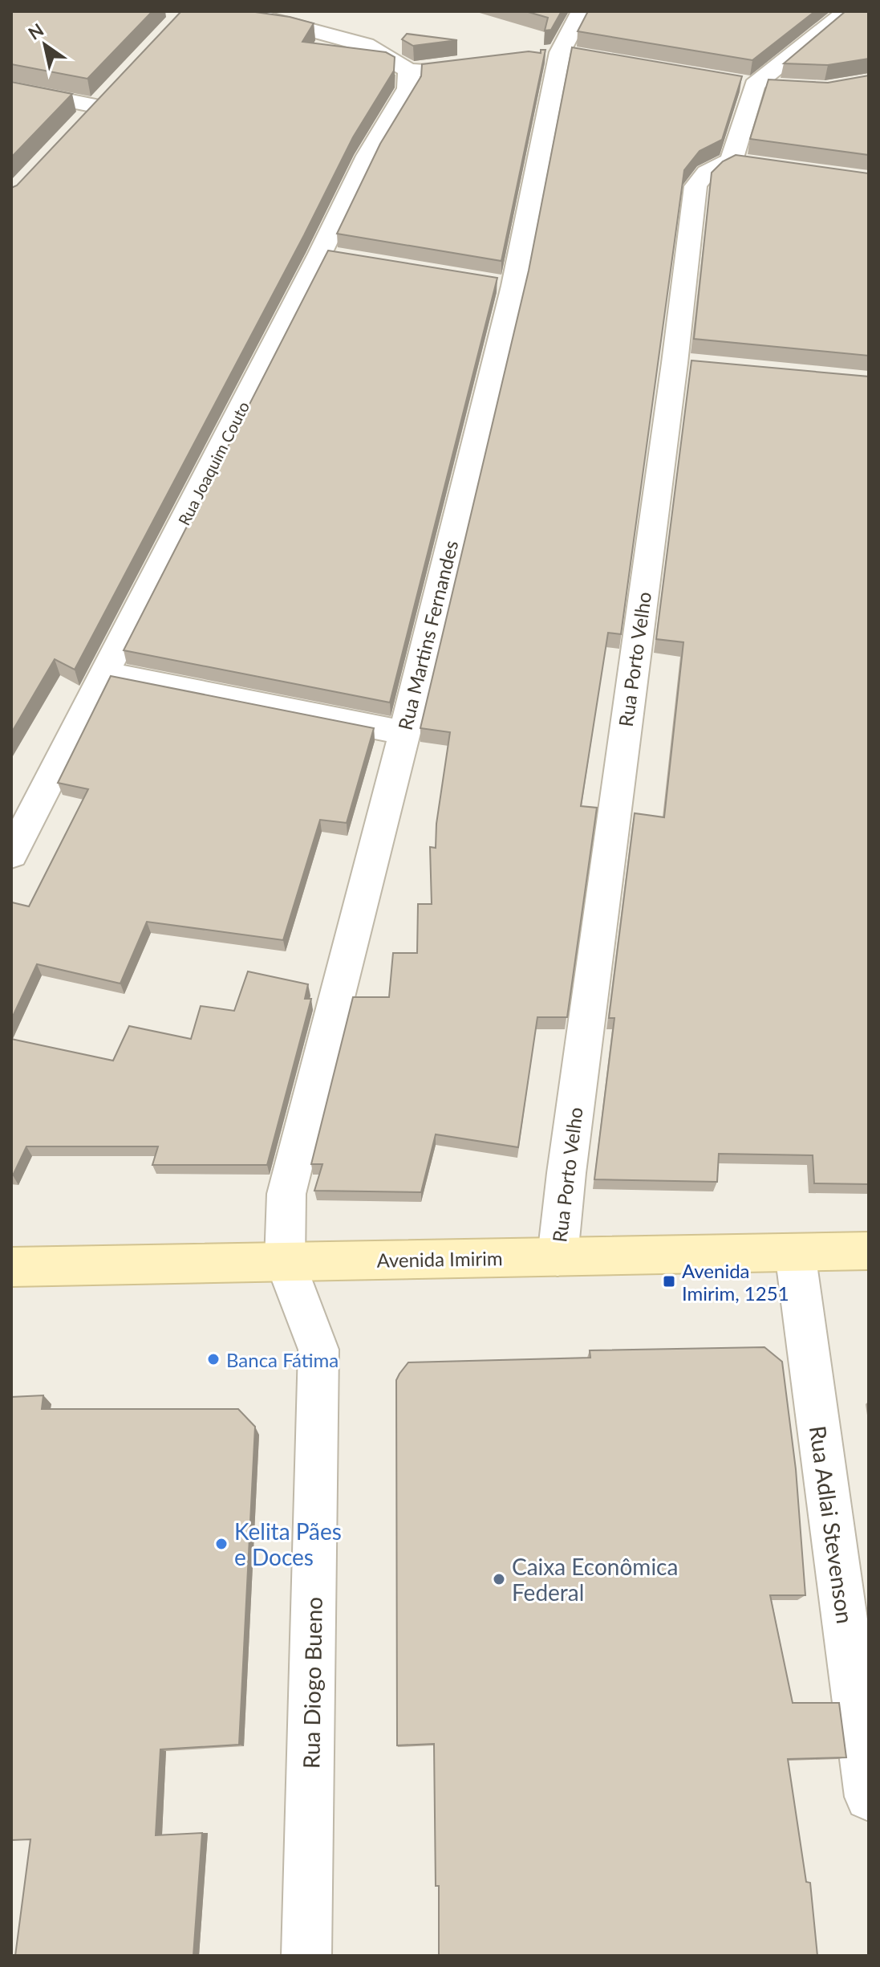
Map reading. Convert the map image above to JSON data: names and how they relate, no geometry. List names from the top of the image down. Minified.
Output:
{"streets":{"main road":["Avenida Imirim"],"street":["Rua Joaquim Couto","Rua Martins Fernandes","Rua Porto Velho","Rua Adlai Stevenson","Rua Diogo Bueno"]},"crossings":[["Rua Martins Fernandes","Avenida Imirim"],["Rua Martins Fernandes","Rua Diogo Bueno"],["Rua Porto Velho","Avenida Imirim"],["Avenida Imirim","Rua Adlai Stevenson"],["Avenida Imirim","Rua Diogo Bueno"]],"places":{"transit":["Avenida Imirim, 1251"],"other":["Banca Fátima","Kelita Pães e Doces","Caixa Econômica Federal"]},"north":"top left"}
